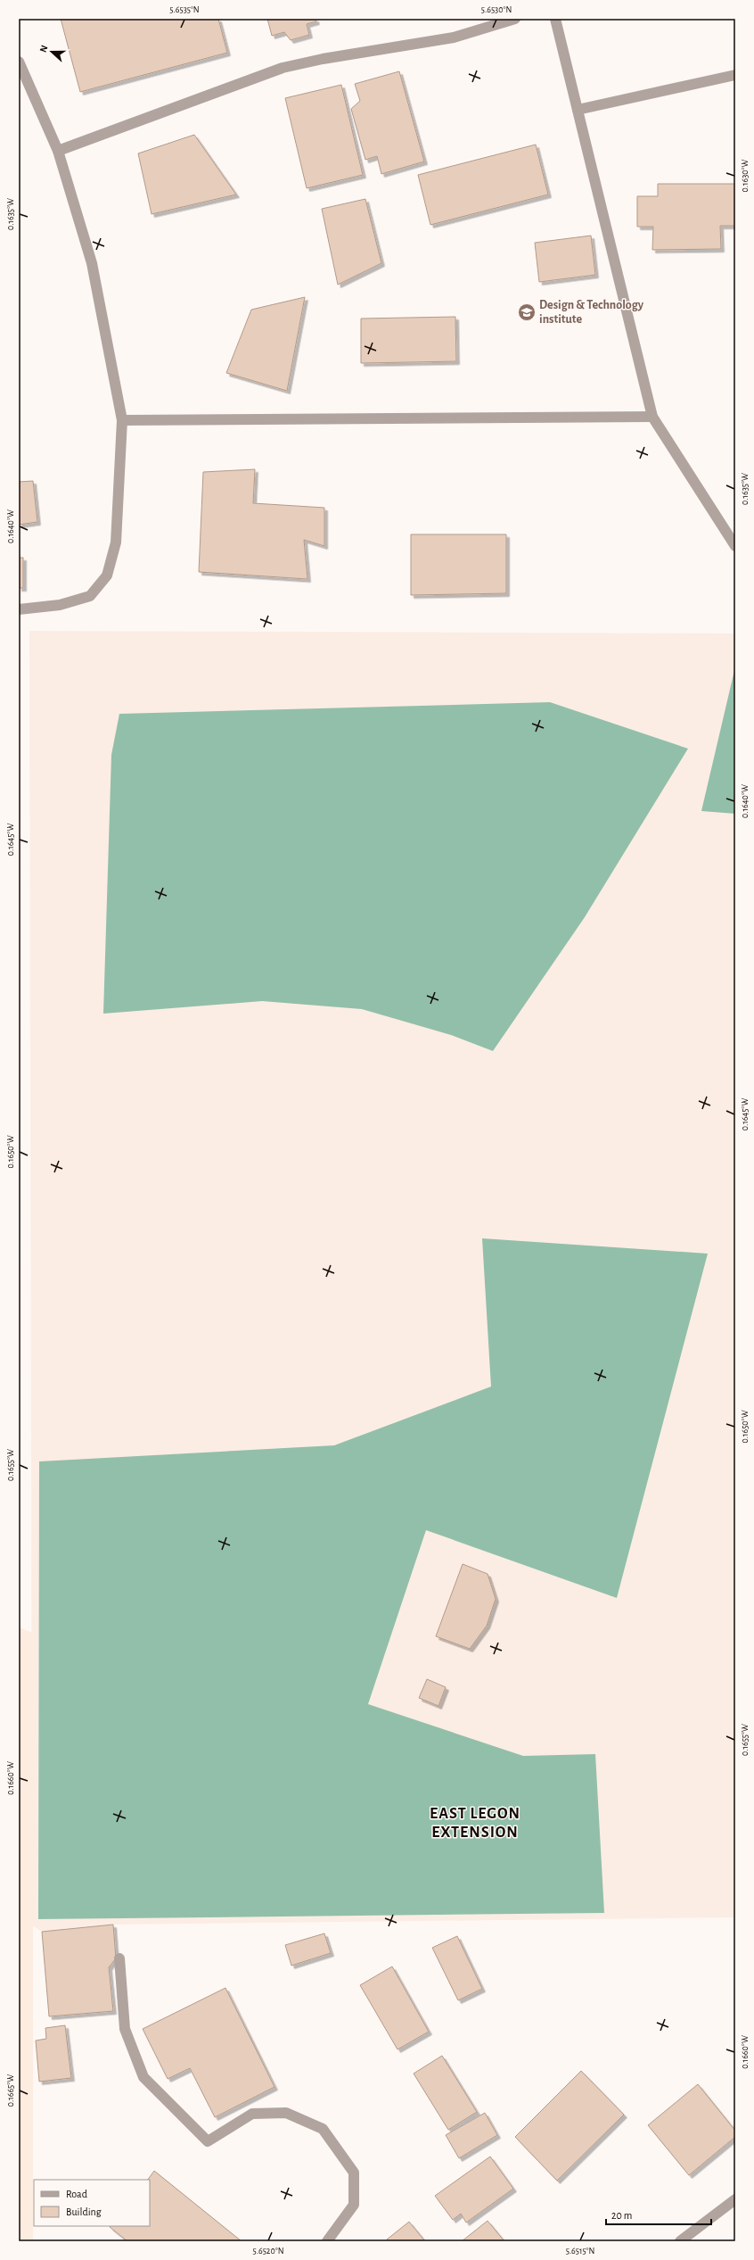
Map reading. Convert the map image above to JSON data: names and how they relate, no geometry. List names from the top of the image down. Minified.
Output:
{"districts":["EAST LEGON EXTENSION"],"places":{"school or university":["Design & Technology institute"]},"legend":["Road","Building"],"scale_bar":"20 m","north":"left","coordinates":["5.6535°N","5.6530°N","0.1630°W","0.1635°W","0.1640°W","0.1645°W","0.1650°W","0.1655°W","0.1660°W","0.1665°W","5.6520°N","5.6515°N"]}
